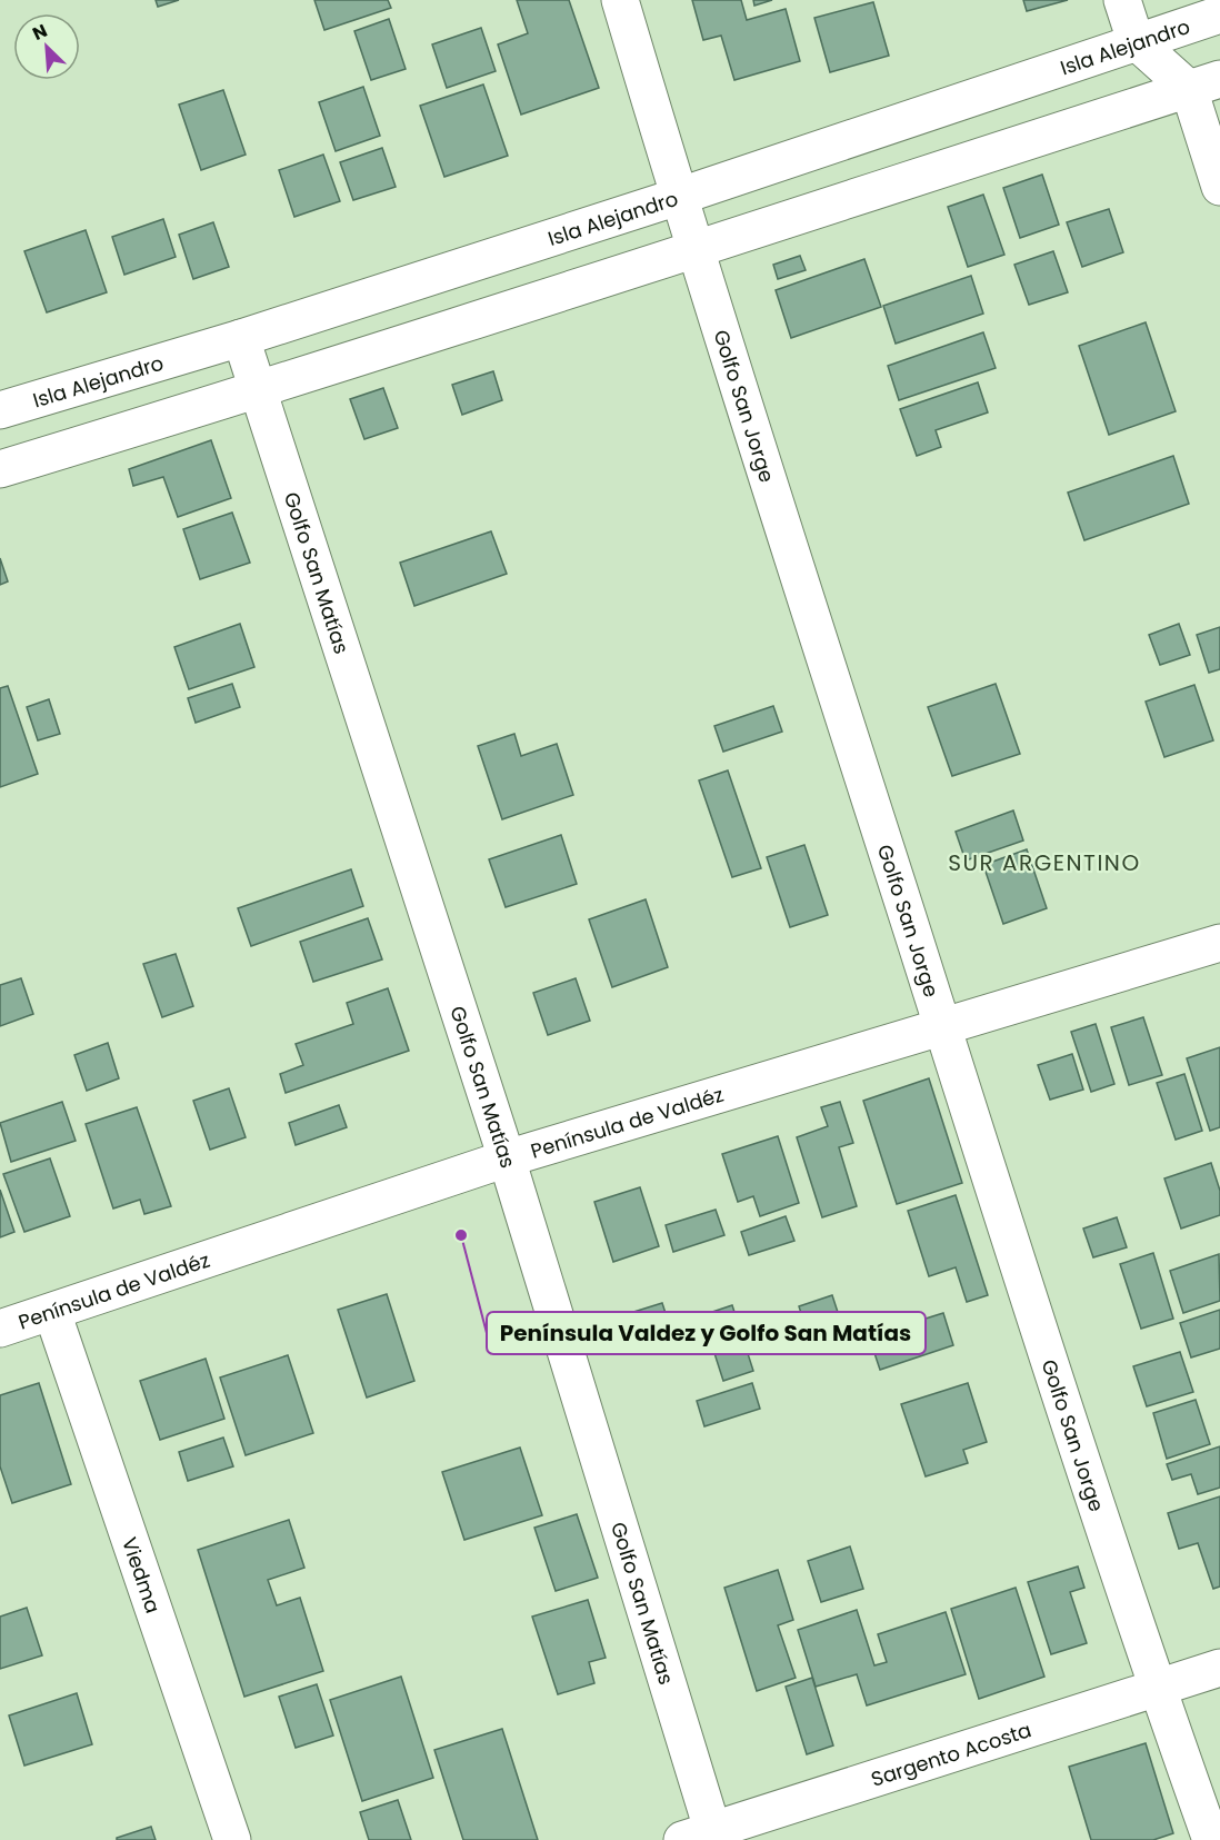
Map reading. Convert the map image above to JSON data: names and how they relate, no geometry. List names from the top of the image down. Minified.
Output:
{"streets":{"street":["Isla Alejandro","Golfo San Jorge","Golfo San Matías","Península de Valdéz","Viedma","Sargento Acosta"]},"crossings":[["Isla Alejandro","Golfo San Jorge"],["Isla Alejandro","Golfo San Matías"],["Golfo San Jorge","Península de Valdéz"],["Golfo San Jorge","Sargento Acosta"],["Golfo San Matías","Península de Valdéz"],["Golfo San Matías","Sargento Acosta"],["Península de Valdéz","Viedma"]],"districts":["SUR ARGENTINO"],"places":["Península Valdez y Golfo San Matías"],"north":"top left"}
